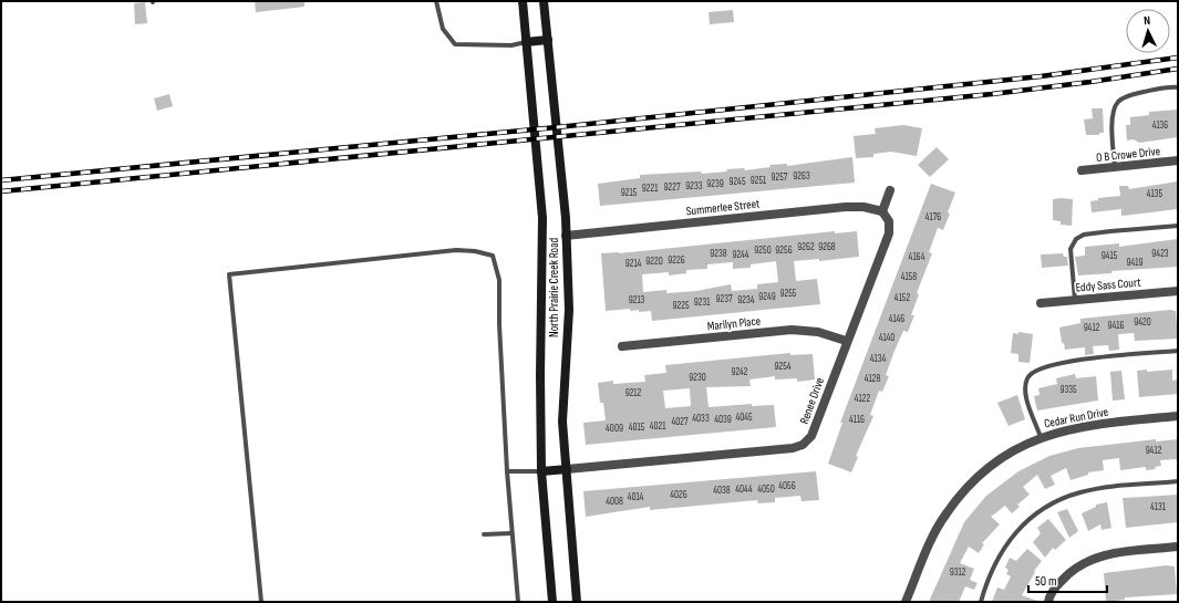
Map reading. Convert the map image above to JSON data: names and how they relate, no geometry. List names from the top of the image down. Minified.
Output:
{"streets":{"main road":["North Prairie Creek Road"],"street":["O B Crowe Drive","Summerlee Street","Eddy Sass Court","Marilyn Place","Renee Drive","Cedar Run Drive"]},"crossings":[["Summerlee Street","North Prairie Creek Road"],["Summerlee Street","Renee Drive"],["North Prairie Creek Road","Renee Drive"],["Marilyn Place","Renee Drive"]],"house_numbers":["4136","9263","9257","9251","9245","9239","9233","9227","9221","9215","4135","4176","9262","9268","9250","9256","9238","9423","9244","9415","4164","9226","9220","9419","9214","4158","9255","9249","4152","9237","9213","9234","9231","9225","4146","9420","9416","9412","4140","4134","9254","9242","9230","4128","9335","9212","4122","4045","4033","4039","4116","4027","4021","4015","4009","9412","4056","4044","4050","4038","4026","4014","4008","4131","9312"],"scale_bar":"50 m","north":"top"}
